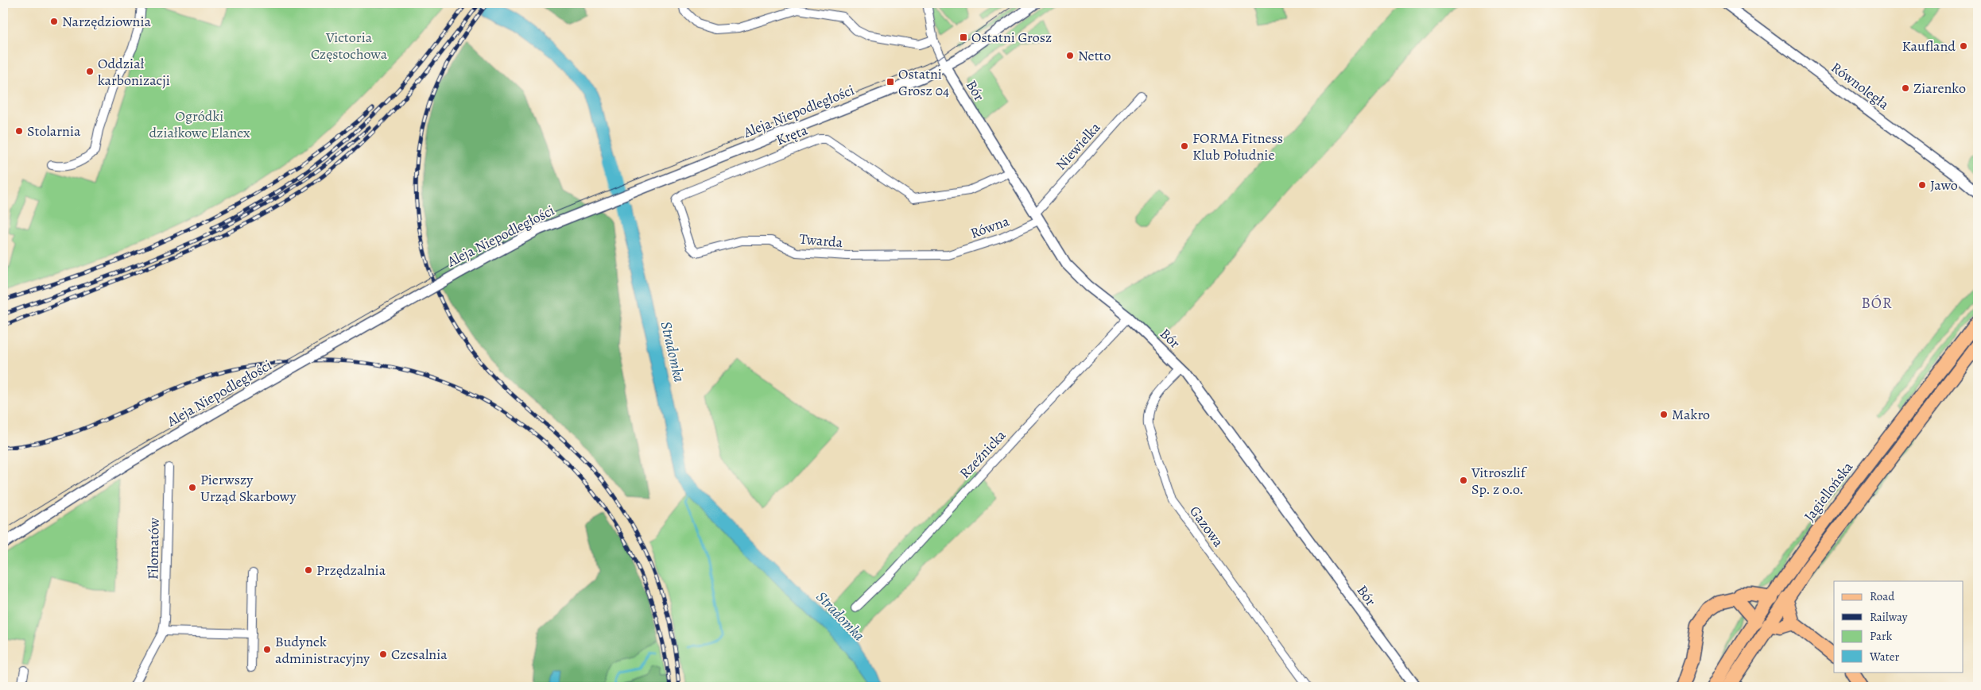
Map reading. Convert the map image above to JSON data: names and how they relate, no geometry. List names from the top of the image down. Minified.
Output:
{"streets":{"main road":["Jagiellońska"],"street":["Równoległa","Bór","Aleja Niepodległości","Kręta","Niewielka","Równa","Twarda","Rzeźnicka","Gazowa","Filomatów"]},"crossings":[["Bór","Aleja Niepodległości"],["Bór","Kręta"],["Bór","Niewielka"],["Bór","Równa"],["Bór","Rzeźnicka"],["Bór","Gazowa"],["Kręta","Twarda"],["Niewielka","Równa"],["Równa","Twarda"]],"districts":["BÓR"],"water":["Stradomka"],"parks":["Victoria Częstochowa","Ogródki działkowe Elanex"],"places":{"other":["Narzędziownia","Kaufland","Netto","Oddział karbonizacji","Ziarenko","Stolarnia","FORMA Fitness Klub Południe","Jawo","Makro","Vitroszlif Sp. z o.o.","Pierwszy Urząd Skarbowy","Przędzalnia","Budynek administracyjny","Czesalnia"],"transit":["Ostatni Grosz","Ostatni Grosz 04"]},"legend":["Road","Railway","Park","Water"]}
